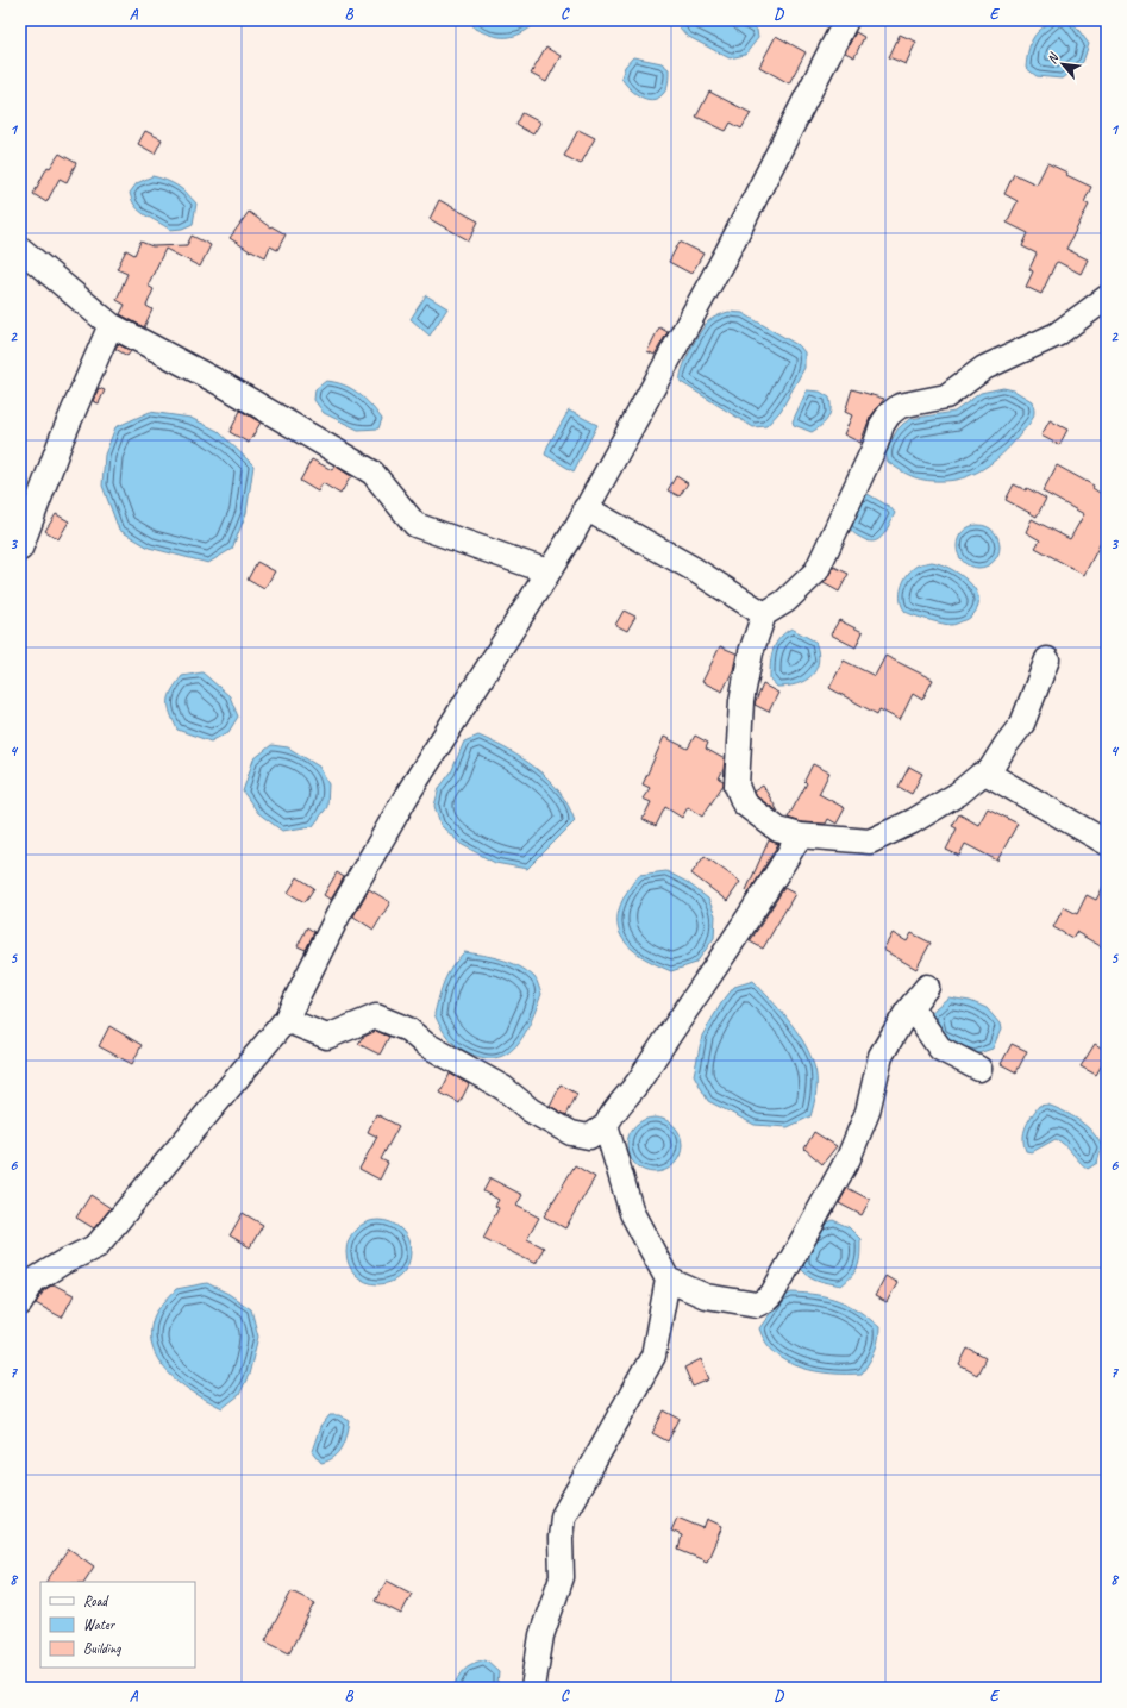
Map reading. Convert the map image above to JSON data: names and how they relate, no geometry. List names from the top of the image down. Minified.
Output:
{"legend":["Road","Water","Building"],"north":"top left","grid":{"columns":["A","B","C","D","E"],"rows":["1","2","3","4","5","6","7","8"]}}
